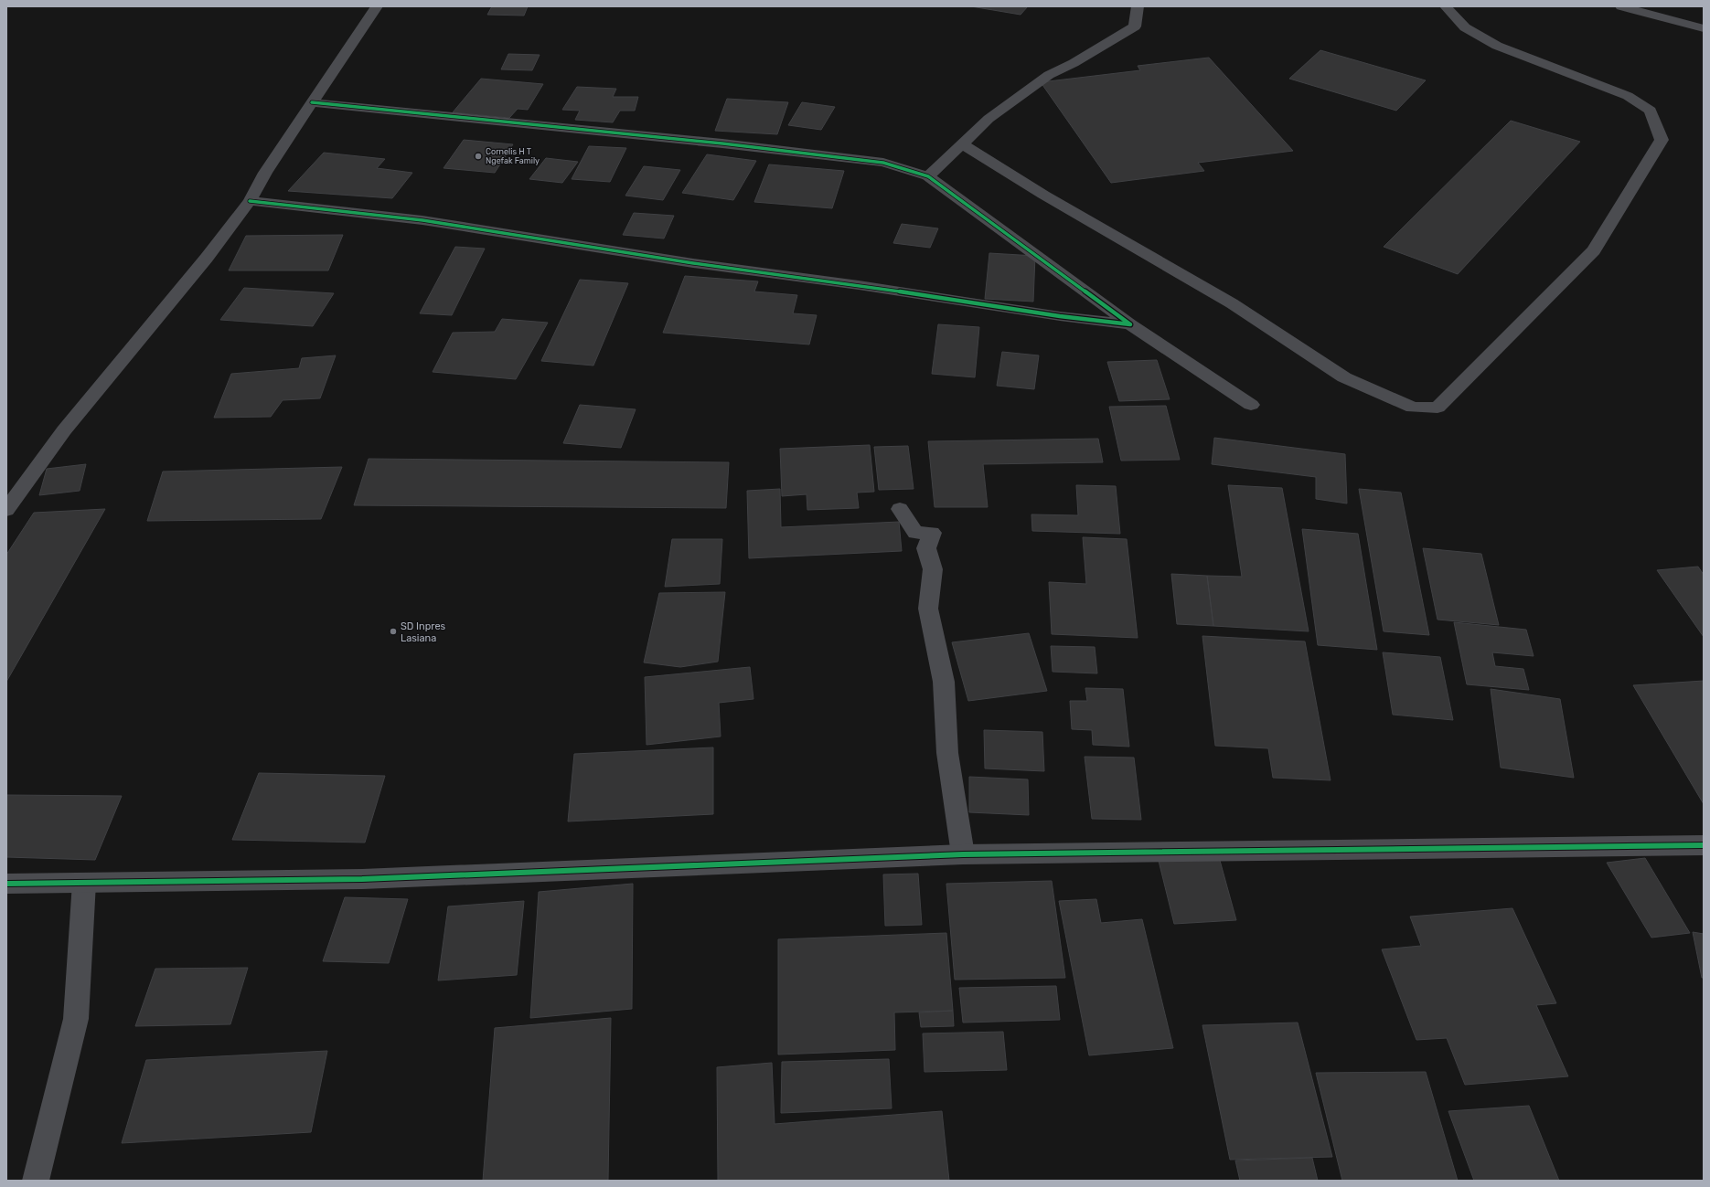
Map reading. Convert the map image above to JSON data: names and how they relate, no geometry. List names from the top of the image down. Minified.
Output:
{"places":["Cornelis H T Ngefak Family","SD Inpres Lasiana"]}
